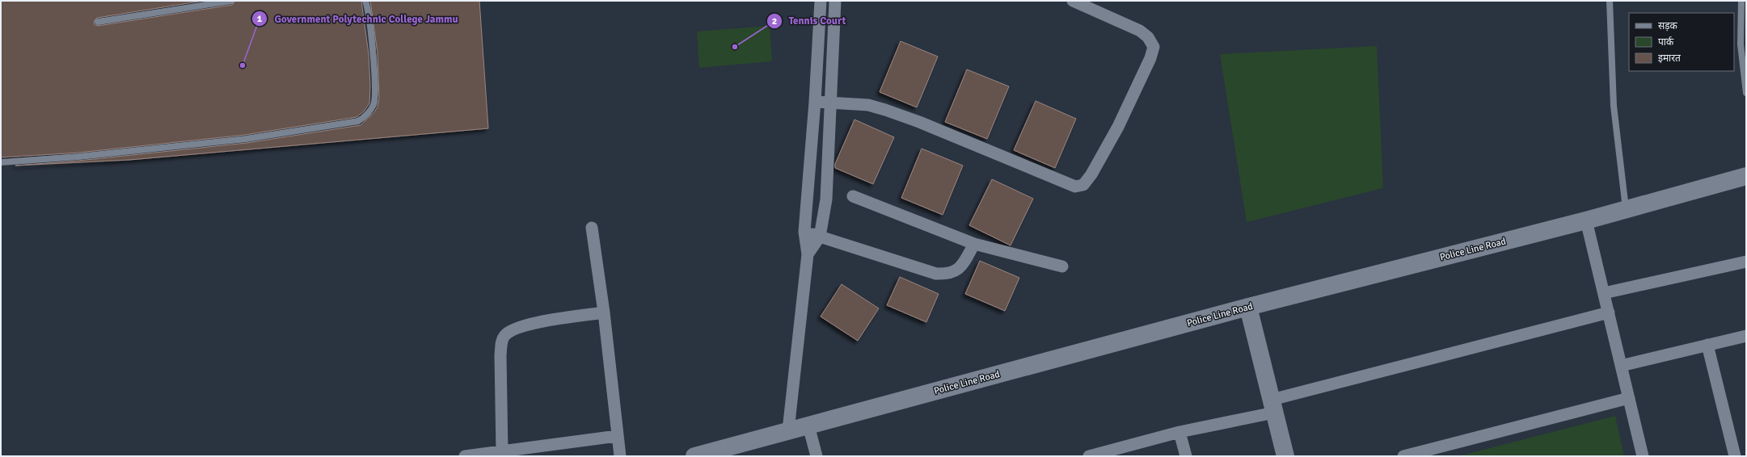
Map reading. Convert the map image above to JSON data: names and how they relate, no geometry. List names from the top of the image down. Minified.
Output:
{"streets":{"main road":["Police Line Road"]},"places":["Tennis Court","Government Polytechnic College Jammu"],"legend":["सड़क","पार्क","इमारत"]}
